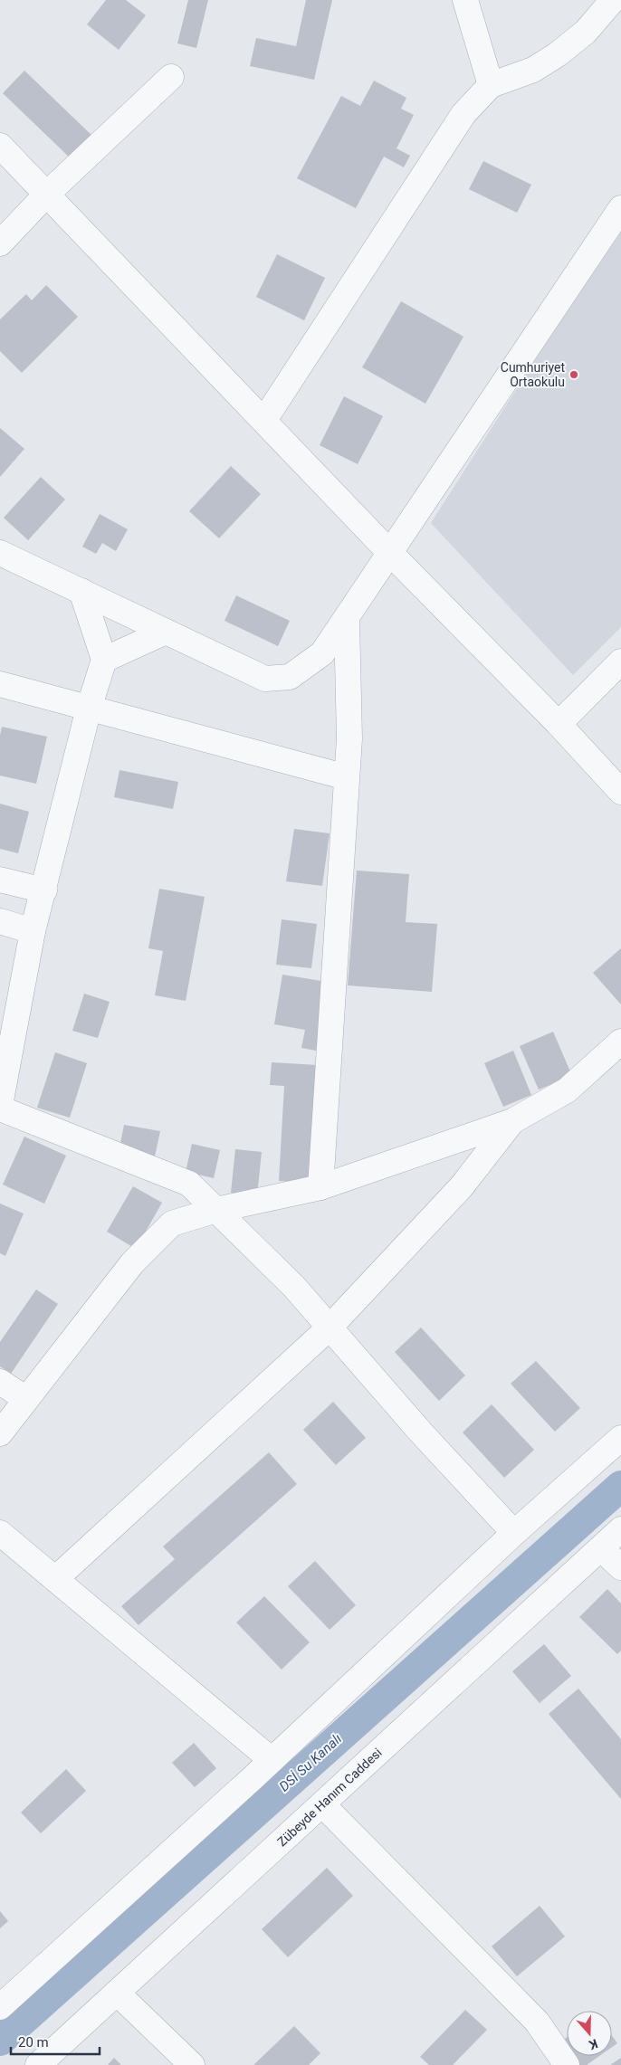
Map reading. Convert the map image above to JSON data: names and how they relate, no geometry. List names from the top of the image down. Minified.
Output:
{"streets":{"street":["Zübeyde Hanım Caddesi"]},"water":["DSİ Su Kanalı"],"places":["Cumhuriyet Ortaokulu"],"scale_bar":"20 m","north":"bottom"}
